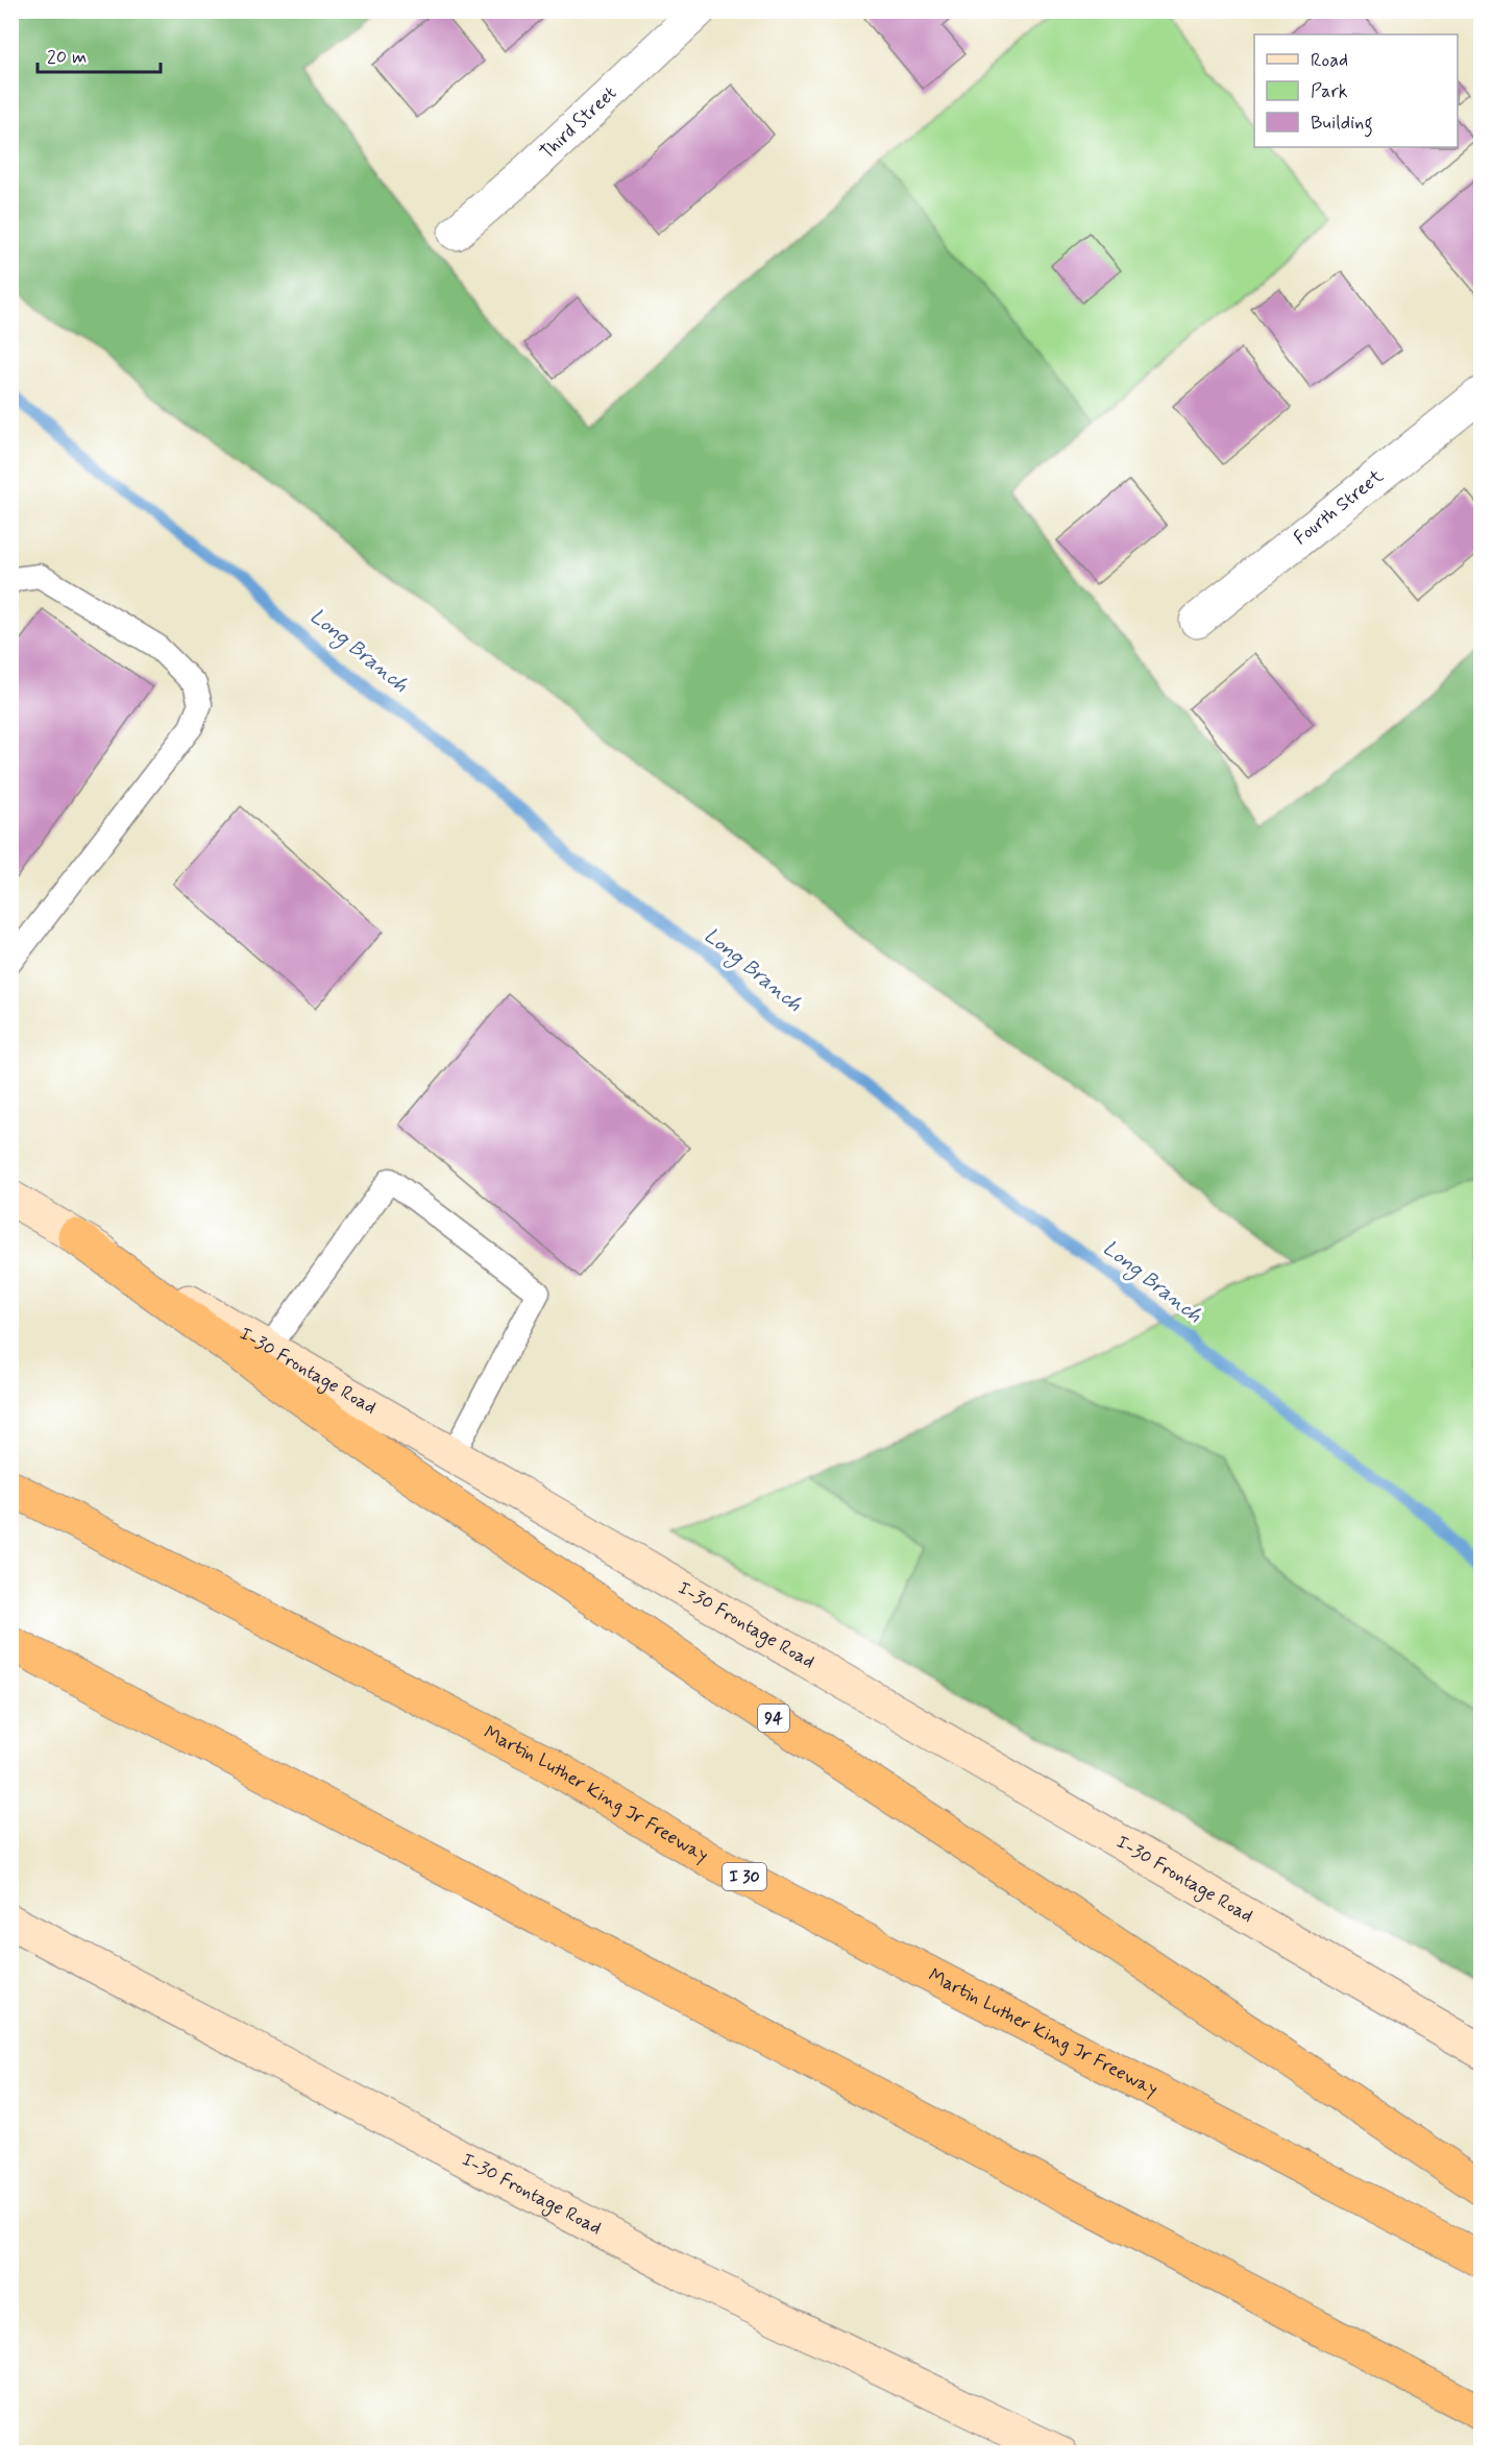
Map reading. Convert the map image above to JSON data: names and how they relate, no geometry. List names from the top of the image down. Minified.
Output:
{"streets":{"highway":["94","Martin Luther King Jr Freeway","I 30"],"main road":["I-30 Frontage Road"],"street":["Third Street","Fourth Street"]},"crossings":[["I-30 Frontage Road","94"]],"water":["Long Branch"],"legend":["Road","Park","Building"],"scale_bar":"20 m"}
